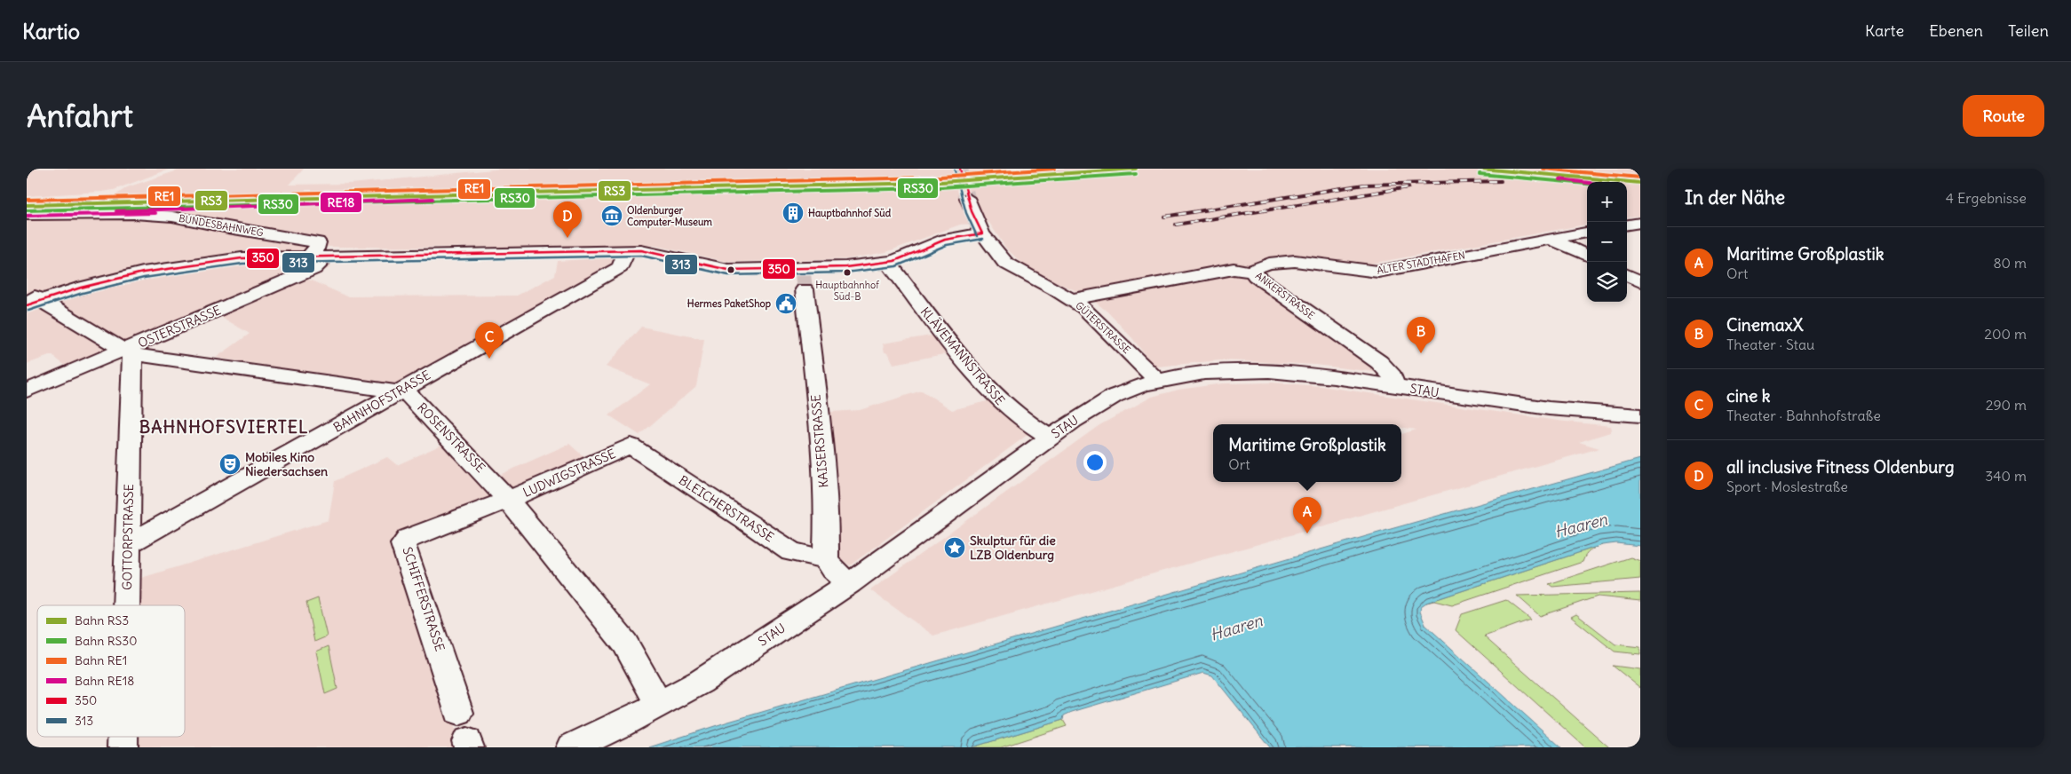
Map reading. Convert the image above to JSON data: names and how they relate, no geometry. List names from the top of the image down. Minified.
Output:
{"streets":{"street":["BUNDESBAHNWEG","ALTER STADTHAFEN","ANKERSTRASSE","OSTERSTRASSE","GÜTERSTRASSE","KLÄVEMANNSTRASSE","STAU","BAHNHOFSTRASSE","ROSENSTRASSE","KAISERSTRASSE","LUDWIGSTRASSE","BLEICHERSTRASSE","GOTTORPSTRASSE","SCHIFFERSTRASSE"]},"crossings":[["ALTER STADTHAFEN","ANKERSTRASSE"],["ANKERSTRASSE","GÜTERSTRASSE"],["ANKERSTRASSE","STAU"],["OSTERSTRASSE","ROSENSTRASSE"],["OSTERSTRASSE","GOTTORPSTRASSE"],["GÜTERSTRASSE","STAU"],["KLÄVEMANNSTRASSE","STAU"],["STAU","ROSENSTRASSE"],["BAHNHOFSTRASSE","ROSENSTRASSE"],["BAHNHOFSTRASSE","GOTTORPSTRASSE"],["ROSENSTRASSE","LUDWIGSTRASSE"],["ROSENSTRASSE","GOTTORPSTRASSE"],["ROSENSTRASSE","SCHIFFERSTRASSE"],["KAISERSTRASSE","BLEICHERSTRASSE"],["LUDWIGSTRASSE","BLEICHERSTRASSE"],["LUDWIGSTRASSE","SCHIFFERSTRASSE"]],"districts":["BAHNHOFSVIERTEL"],"water":["Haaren"],"places":{"building":["Hauptbahnhof Süd"],"museum":["Oldenburger Computer-Museum"],"other":["Hauptbahnhof Süd-B"],"public building":["Hermes PaketShop"],"theatre":["Mobiles Kino Niedersachsen"],"place":["Skulptur für die LZB Oldenburg"]},"lines":["rail line RS3","rail line RE1","transit line 350","transit line 313","rail line RS30","rail line RE18"],"legend":["Bahn RS3","Bahn RS30","Bahn RE1","Bahn RE18","350","313"],"page":{"header":"Kartio","nav":["Karte","Ebenen","Teilen"],"buttons":"Route","title":"Anfahrt","heading":["In der Nähe","4 Ergebnisse"],"map_buttons":["+","−"],"pins":["D","B","C","A"],"list":[{"mark":"A","name":"Maritime Großplastik","note":"Ort","value":"80 m"},{"mark":"B","name":"CinemaxX","note":"Theater · Stau","value":"200 m"},{"mark":"C","name":"cine k","note":"Theater · Bahnhofstraße","value":"290 m"},{"mark":"D","name":"all inclusive Fitness Oldenburg","note":"Sport · Moslestraße","value":"340 m"}],"popup":["Maritime Großplastik","Ort"]}}
